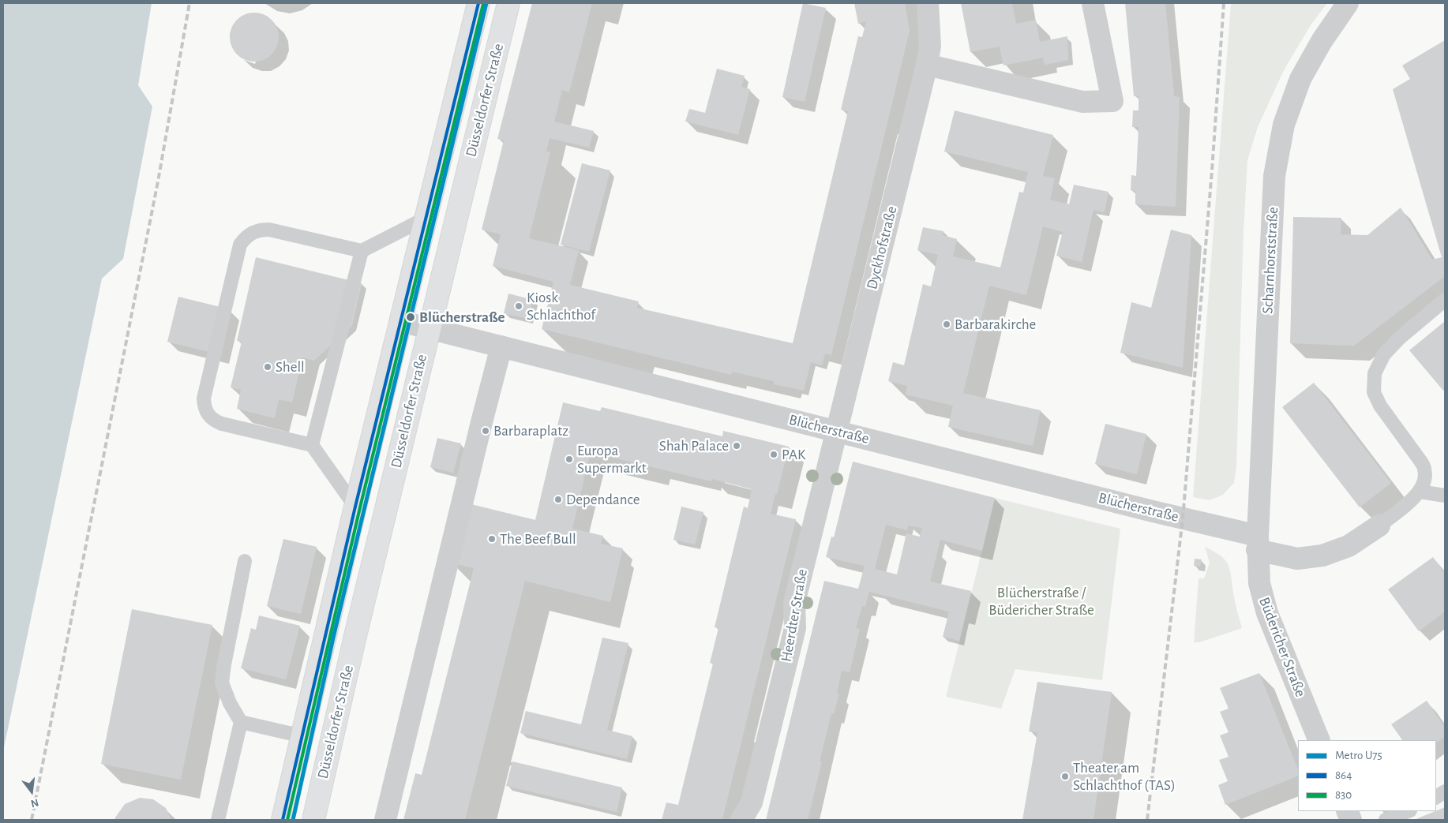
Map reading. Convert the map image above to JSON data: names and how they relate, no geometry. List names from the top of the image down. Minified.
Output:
{"streets":{"main road":["Düsseldorfer Straße"],"street":["Dyckhofstraße","Scharnhorststraße","Blücherstraße","Heerdter Straße","Büdericher Straße"]},"crossings":[["Düsseldorfer Straße","Blücherstraße"],["Dyckhofstraße","Blücherstraße"],["Dyckhofstraße","Heerdter Straße"],["Scharnhorststraße","Blücherstraße"],["Scharnhorststraße","Büdericher Straße"],["Blücherstraße","Heerdter Straße"],["Blücherstraße","Büdericher Straße"]],"parks":["Blücherstraße / Büdericher Straße"],"places":["Kiosk Schlachthof","Blücherstraße","Barbarakirche","Shell","Barbaraplatz","Shah Palace","PAK","Europa Supermarkt","Dependance","The Beef Bull","Theater am Schlachthof (TAS)"],"lines":["metro line U75","transit line 864","transit line 830"],"legend":["Metro U75","864","830"],"north":"bottom"}
